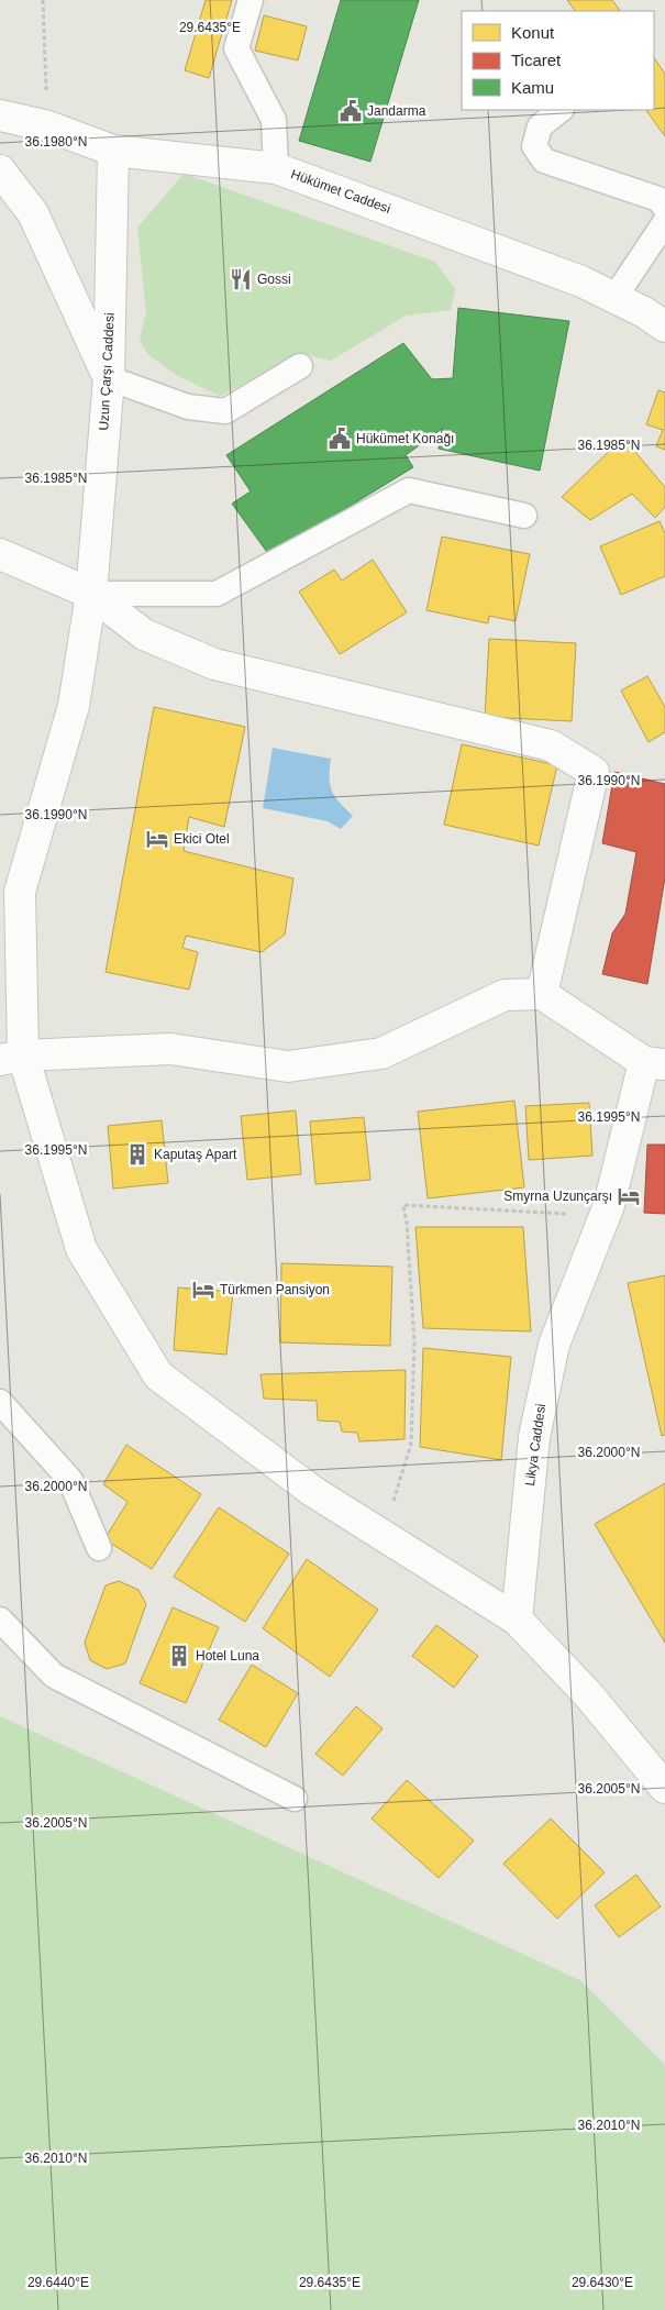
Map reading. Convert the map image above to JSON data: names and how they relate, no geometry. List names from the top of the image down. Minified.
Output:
{"streets":{"street":["Hükümet Caddesi","Uzun Çarşı Caddesi","Likya Caddesi"]},"crossings":[["Hükümet Caddesi","Uzun Çarşı Caddesi"],["Uzun Çarşı Caddesi","Likya Caddesi"]],"places":{"public building":["Jandarma","Hükümet Konağı"],"restaurant":["Gossi"],"hotel":["Ekici Otel","Smyrna Uzunçarşı","Türkmen Pansiyon"],"building":["Kaputaş Apart","Hotel Luna"]},"legend":["Konut","Ticaret","Kamu"],"coordinates":["29.6435°E","36.1980°N","36.1985°N","36.1990°N","36.1995°N","36.2000°N","36.2005°N","36.2010°N","29.6440°E","29.6430°E"]}
